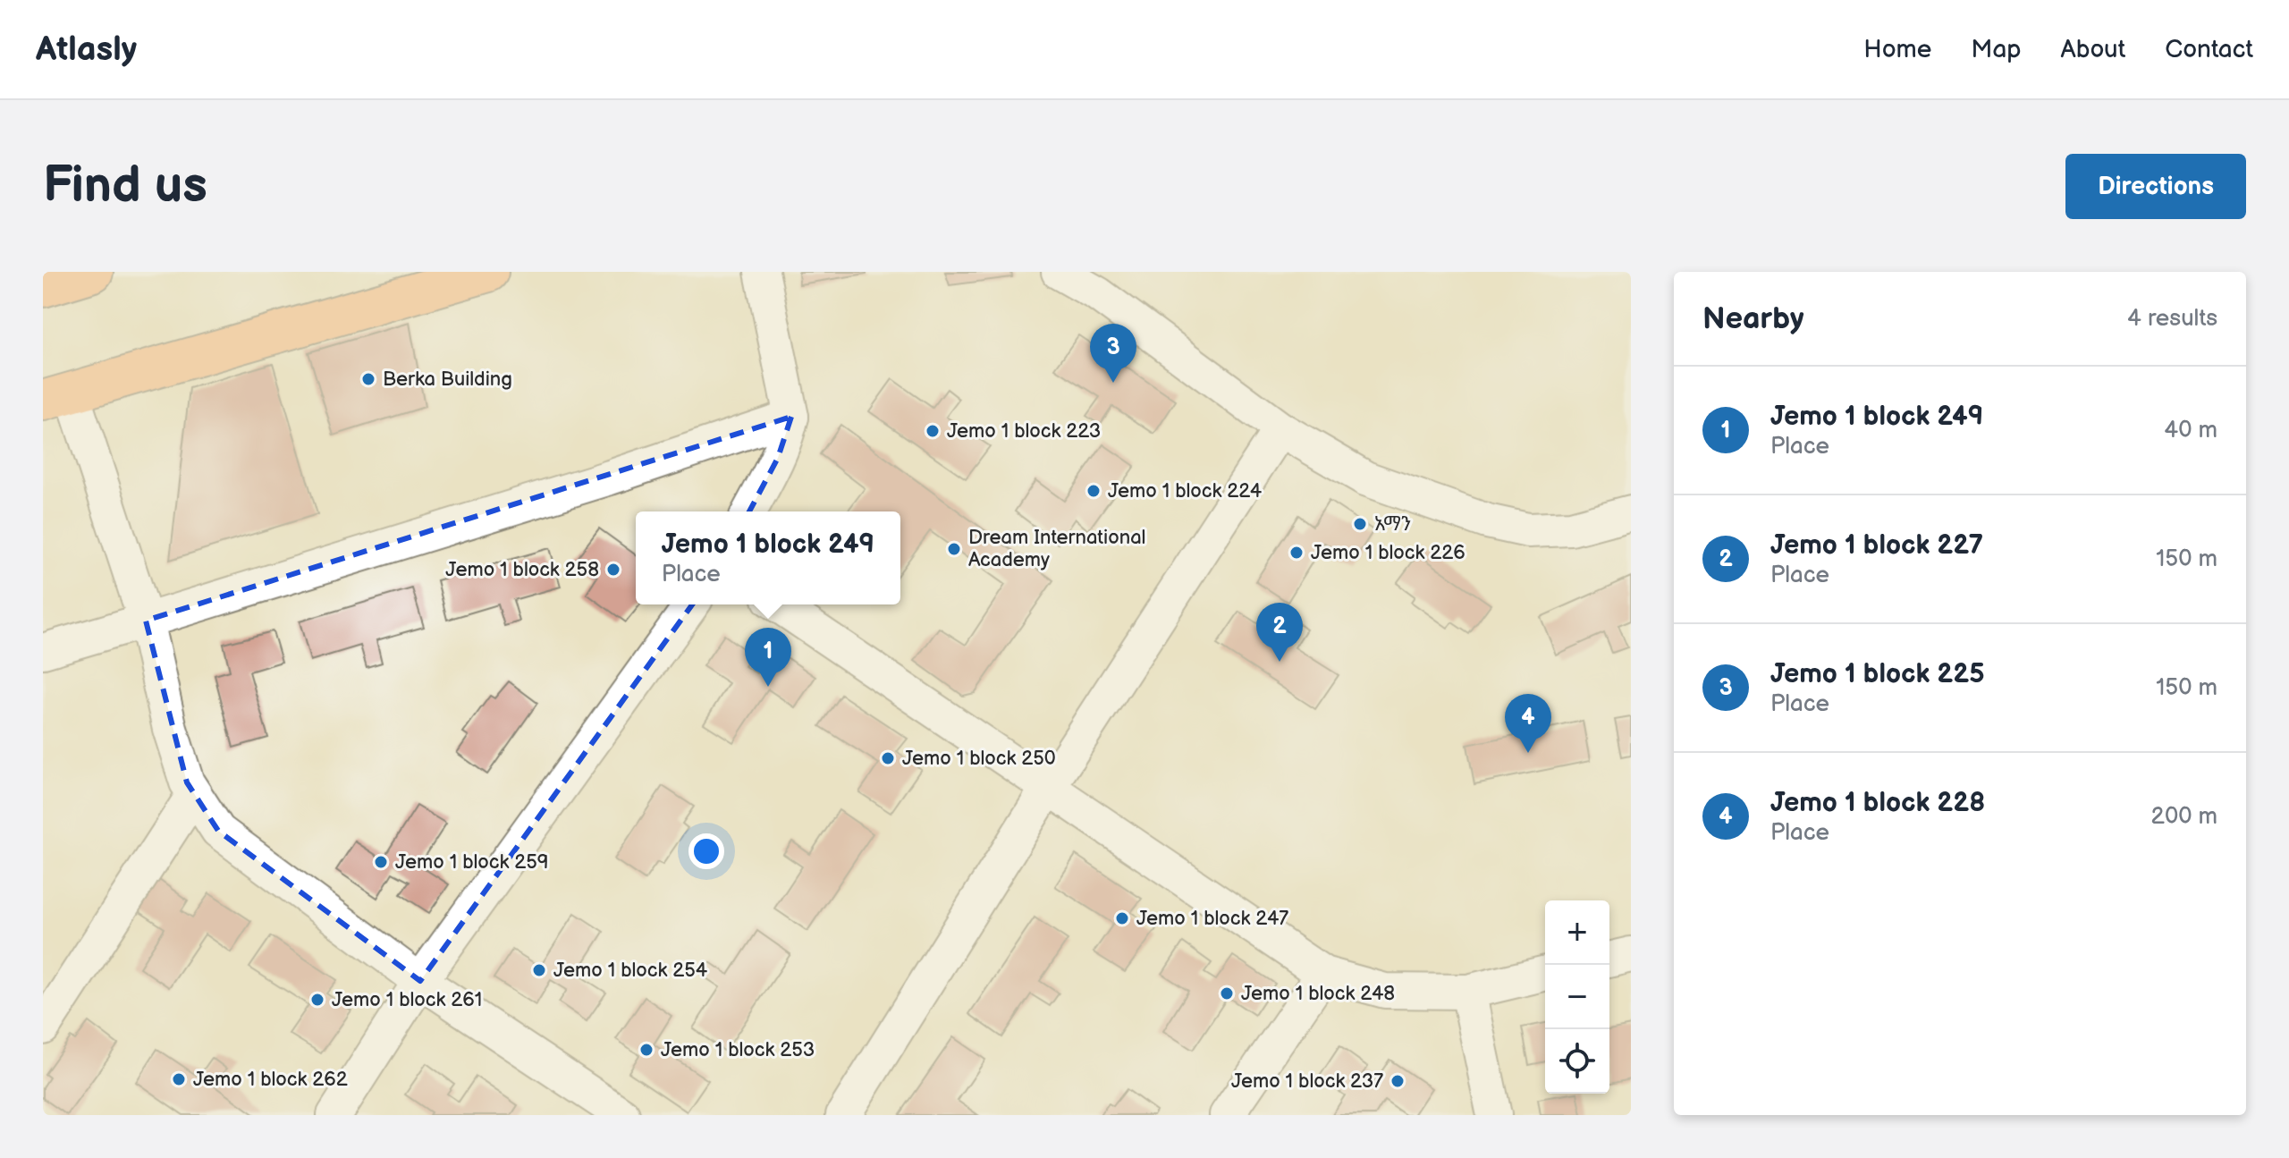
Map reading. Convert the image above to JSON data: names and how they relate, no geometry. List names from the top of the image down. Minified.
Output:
{"places":["Berka Building","Jemo 1 block 223","Jemo 1 block 224","አማን","Dream International Academy","Jemo 1 block 226","Jemo 1 block 258","Jemo 1 block 250","Jemo 1 block 259","Jemo 1 block 247","Jemo 1 block 254","Jemo 1 block 248","Jemo 1 block 261","Jemo 1 block 253","Jemo 1 block 262","Jemo 1 block 237"],"page":{"header":"Atlasly","nav":["Home","Map","About","Contact"],"buttons":"Directions","title":"Find us","heading":["Nearby","4 results"],"pins":["3","2","1","4"],"list":[{"mark":"1","name":"Jemo 1 block 249","note":"Place","value":"40 m"},{"mark":"2","name":"Jemo 1 block 227","note":"Place","value":"150 m"},{"mark":"3","name":"Jemo 1 block 225","note":"Place","value":"150 m"},{"mark":"4","name":"Jemo 1 block 228","note":"Place","value":"200 m"}],"popup":["Jemo 1 block 249","Place"],"map_buttons":["+","−"]}}
